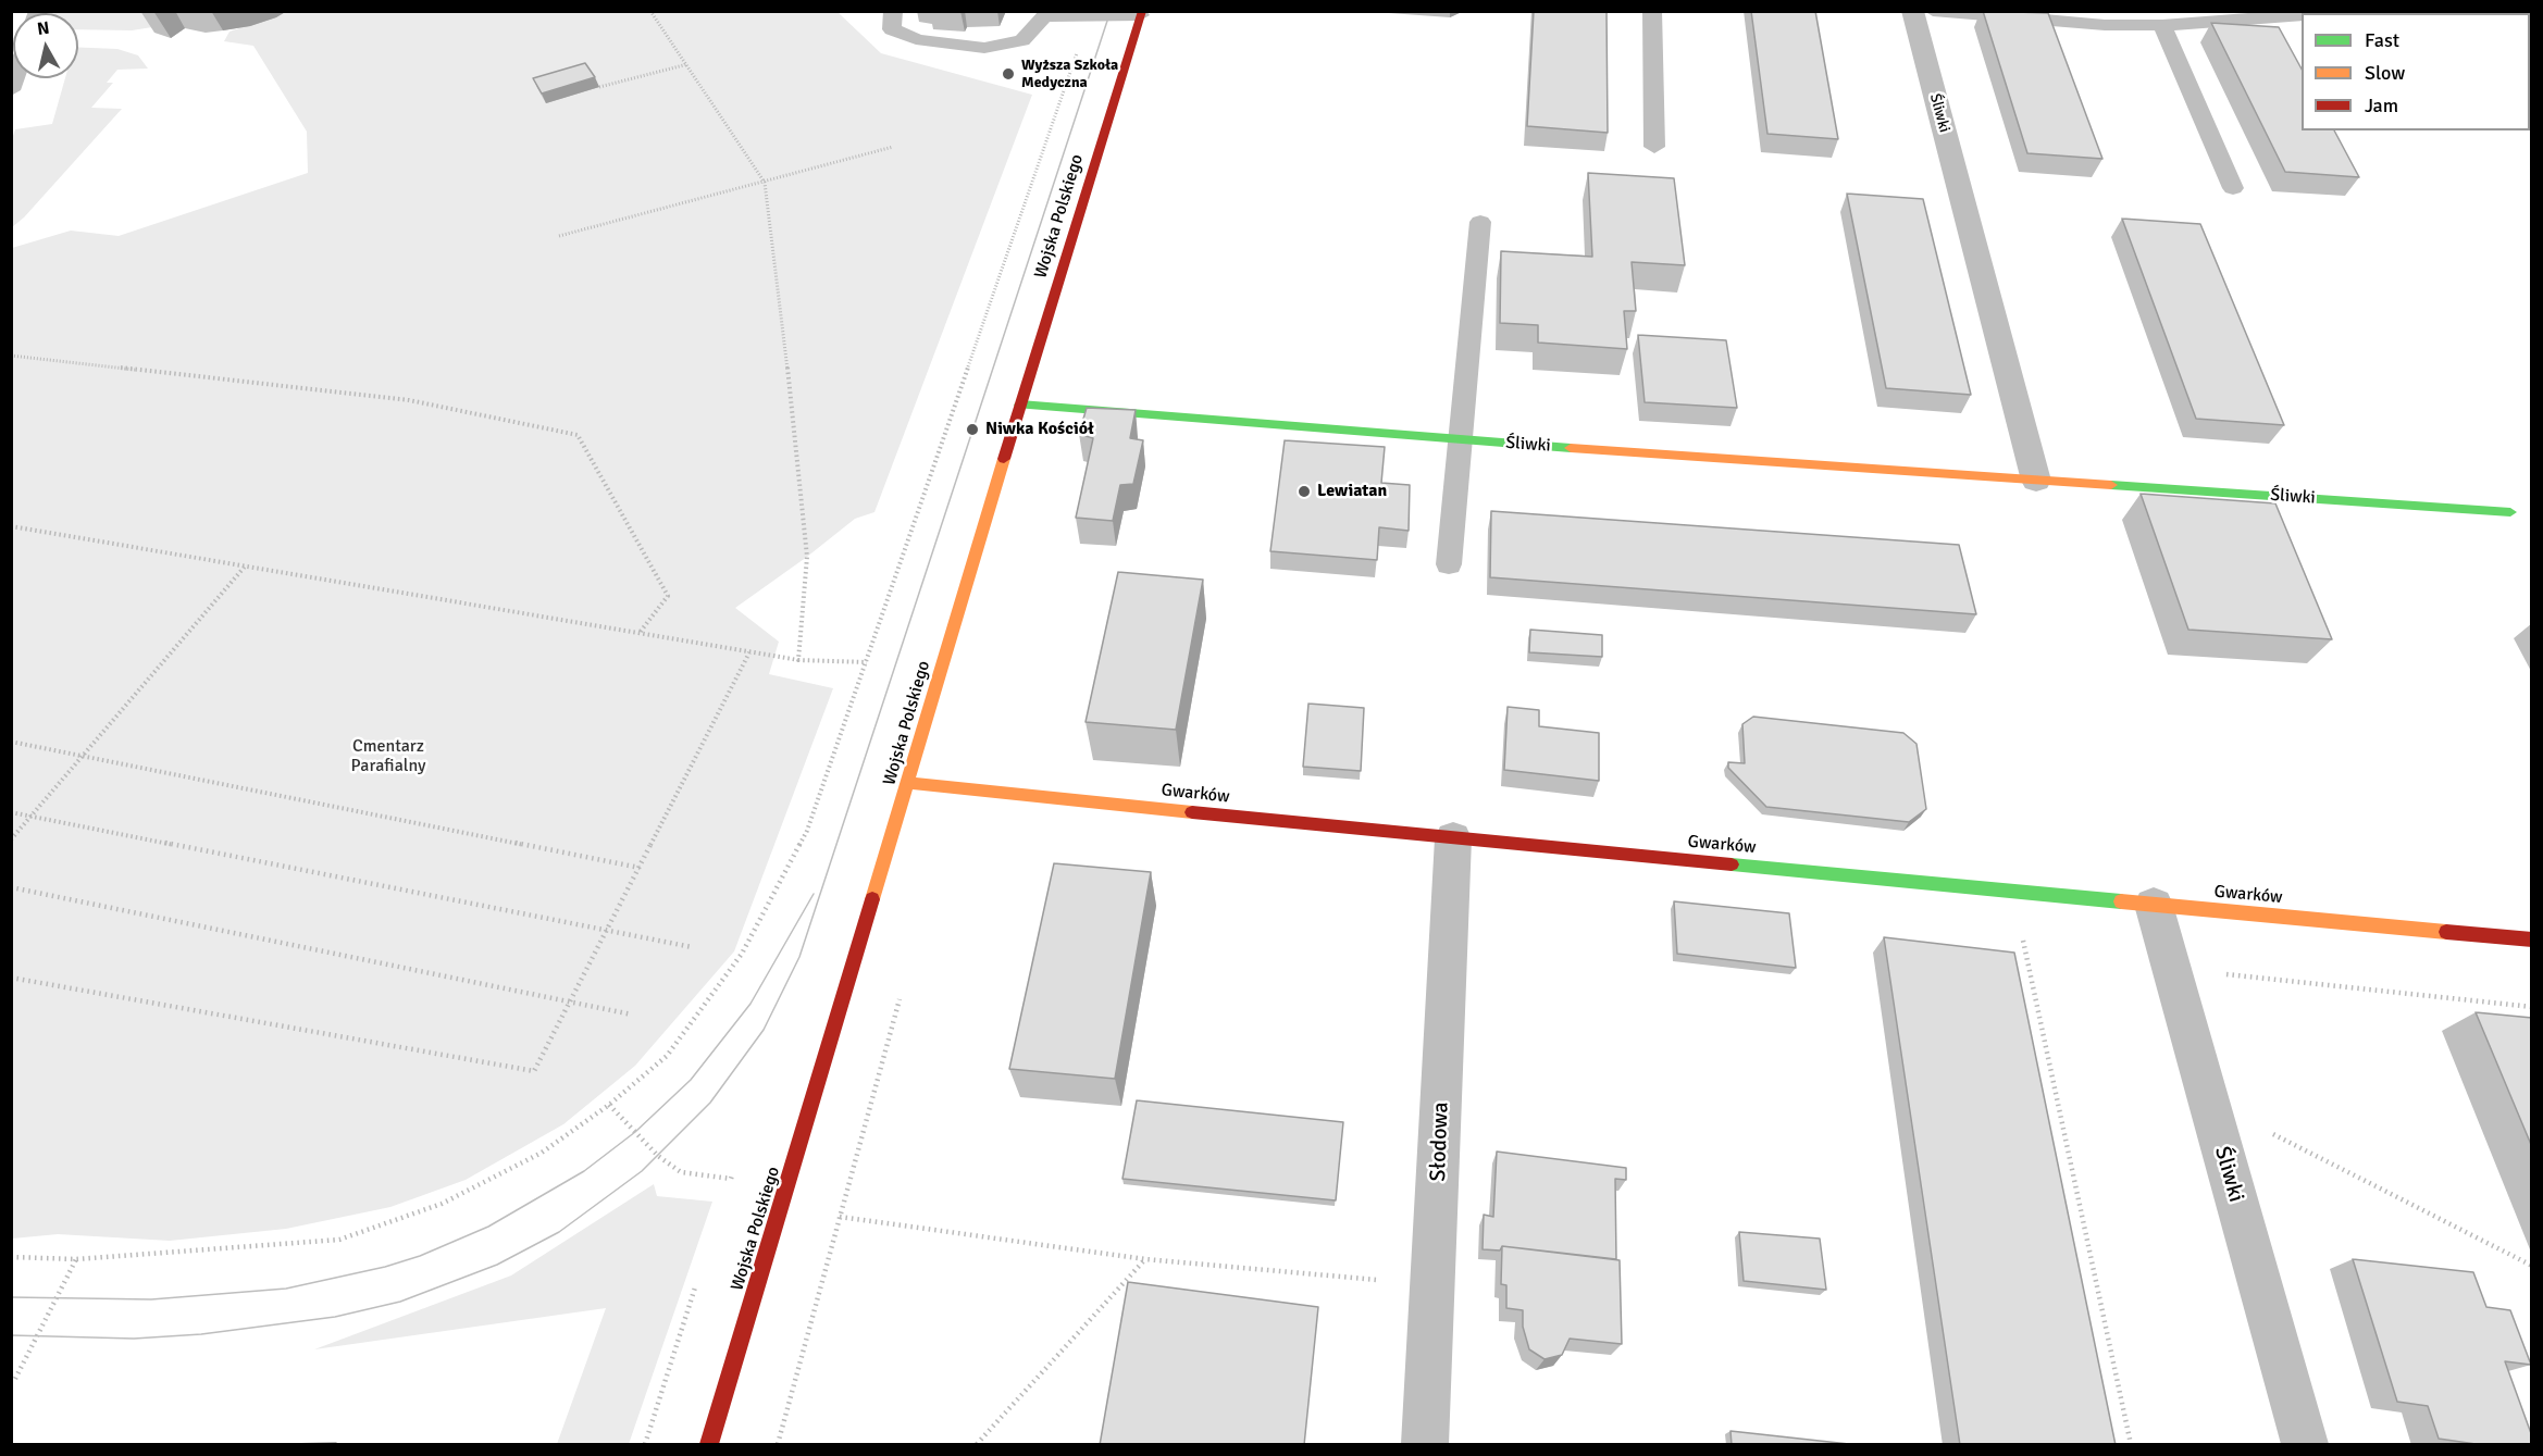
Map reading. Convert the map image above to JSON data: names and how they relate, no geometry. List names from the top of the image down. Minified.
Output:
{"streets":{"street":["Śliwki","Wojska Polskiego","Gwarków","Słodowa"]},"crossings":[["Śliwki","Wojska Polskiego"],["Śliwki","Gwarków"],["Wojska Polskiego","Gwarków"],["Gwarków","Słodowa"]],"parks":["Cmentarz Parafialny"],"places":["Wyższa Szkoła Medyczna","Niwka Kościół","Lewiatan"],"legend":["Fast","Slow","Jam"],"north":"top"}
